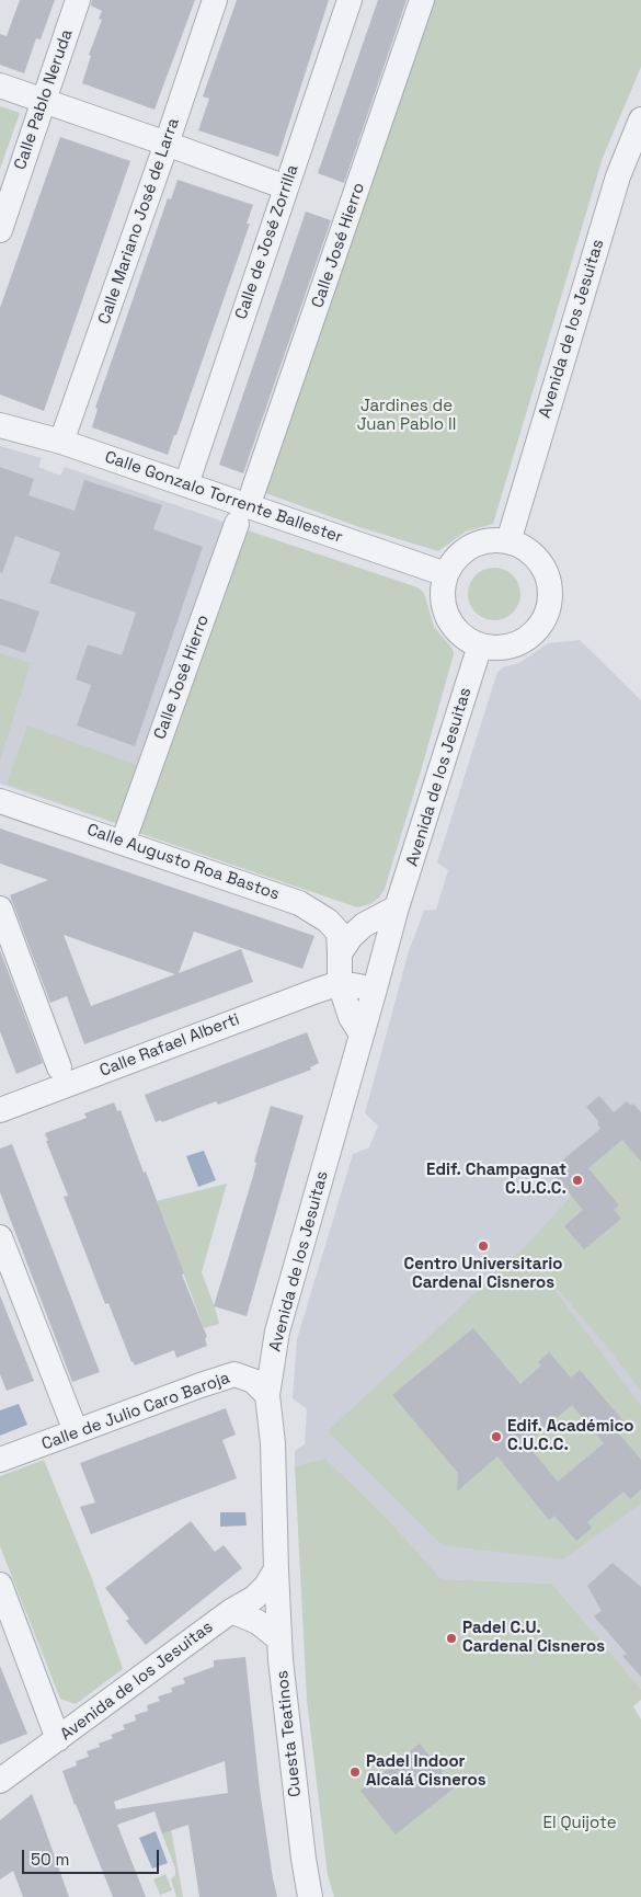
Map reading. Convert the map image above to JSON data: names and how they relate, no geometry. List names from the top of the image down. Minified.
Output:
{"streets":{"street":["Calle Pablo Neruda","Calle Mariano José de Larra","Calle de José Zorrilla","Calle José Hierro","Avenida de los Jesuitas","Calle Gonzalo Torrente Ballester","Calle Augusto Roa Bastos","Calle Rafael Alberti","Calle de Julio Caro Baroja","Cuesta Teatinos"]},"crossings":[["Calle Mariano José de Larra","Calle Gonzalo Torrente Ballester"],["Calle de José Zorrilla","Calle Gonzalo Torrente Ballester"],["Avenida de los Jesuitas","Calle Gonzalo Torrente Ballester"],["Avenida de los Jesuitas","Calle Augusto Roa Bastos"],["Avenida de los Jesuitas","Calle Rafael Alberti"],["Avenida de los Jesuitas","Calle de Julio Caro Baroja"],["Avenida de los Jesuitas","Cuesta Teatinos"],["Calle Augusto Roa Bastos","Calle Rafael Alberti"]],"parks":["Jardines de Juan Pablo II","El Quijote"],"places":["Edif. Champagnat C.U.C.C.","Centro Universitario Cardenal Cisneros","Edif. Académico C.U.C.C.","Padel C.U. Cardenal Cisneros","Padel Indoor Alcalá Cisneros"],"scale_bar":"50 m"}
